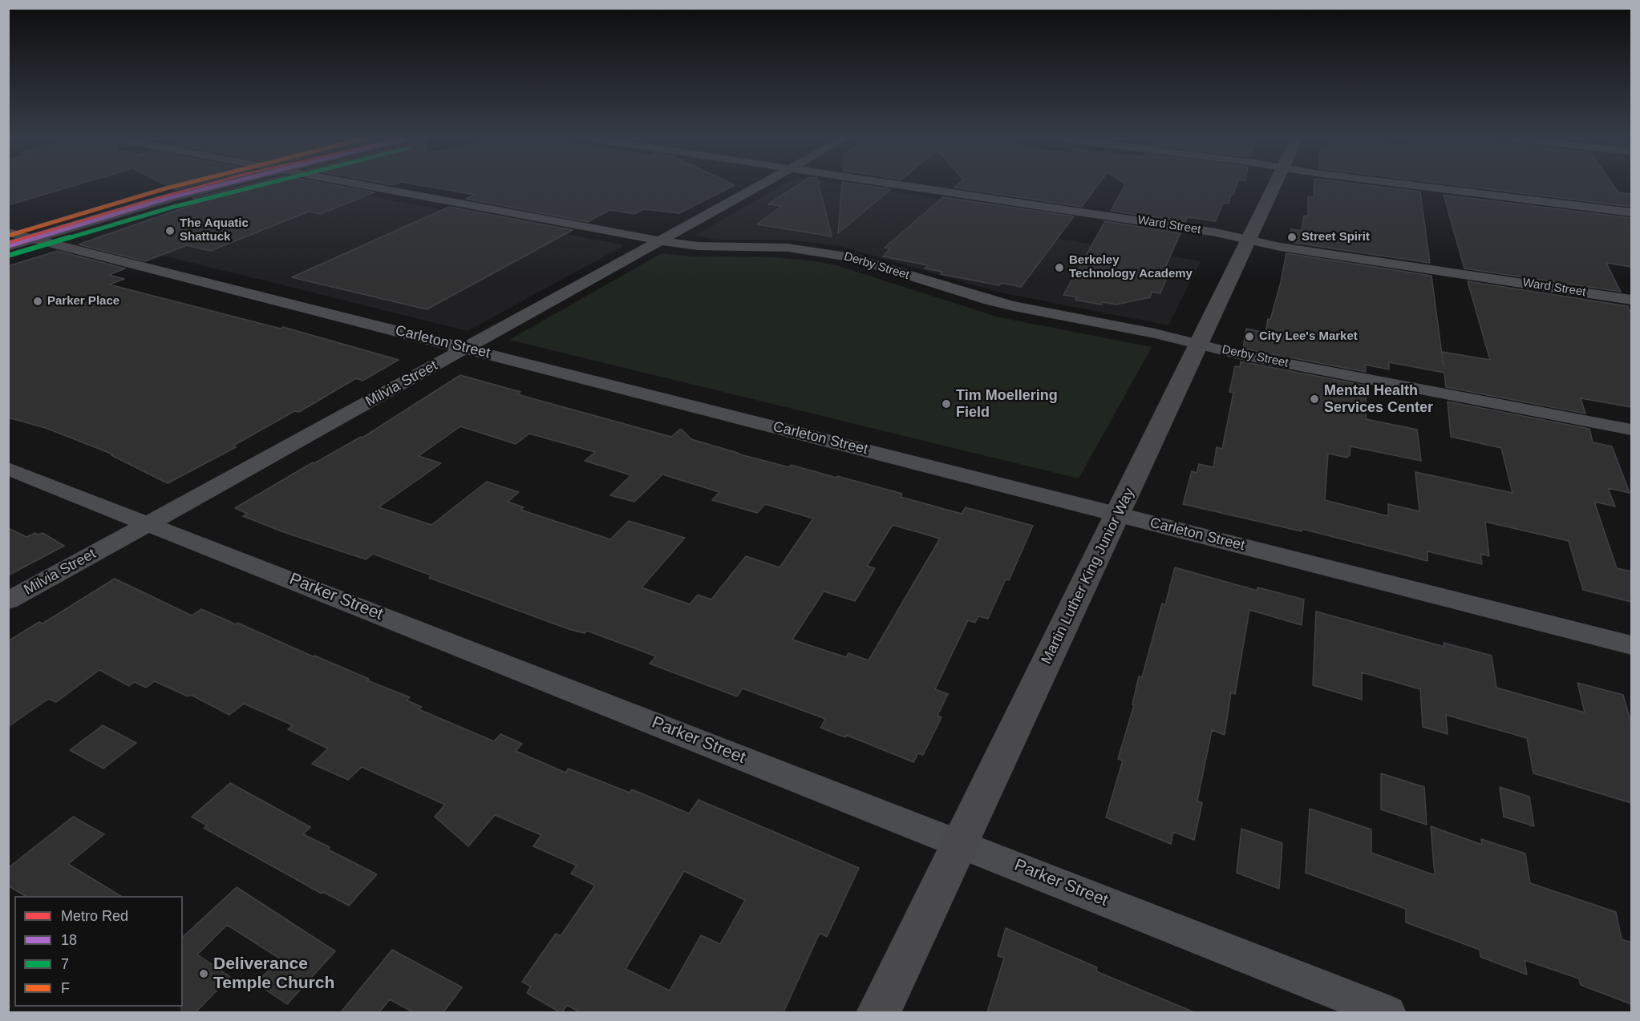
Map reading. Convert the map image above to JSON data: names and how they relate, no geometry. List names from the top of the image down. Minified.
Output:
{"streets":{"street":["Ward Street","Derby Street","Carleton Street","Milvia Street","Martin Luther King Junior Way","Parker Street"]},"crossings":[["Ward Street","Martin Luther King Junior Way"],["Derby Street","Milvia Street"],["Derby Street","Martin Luther King Junior Way"],["Carleton Street","Milvia Street"],["Carleton Street","Martin Luther King Junior Way"],["Milvia Street","Parker Street"],["Martin Luther King Junior Way","Parker Street"]],"places":["The Aquatic Shattuck","Street Spirit","Berkeley Technology Academy","Parker Place","City Lee's Market","Mental Health Services Center","Tim Moellering Field","Deliverance Temple Church"],"lines":["metro line Red","transit line 18","transit line 7","transit line F"],"legend":["Metro Red","18","7","F"]}
